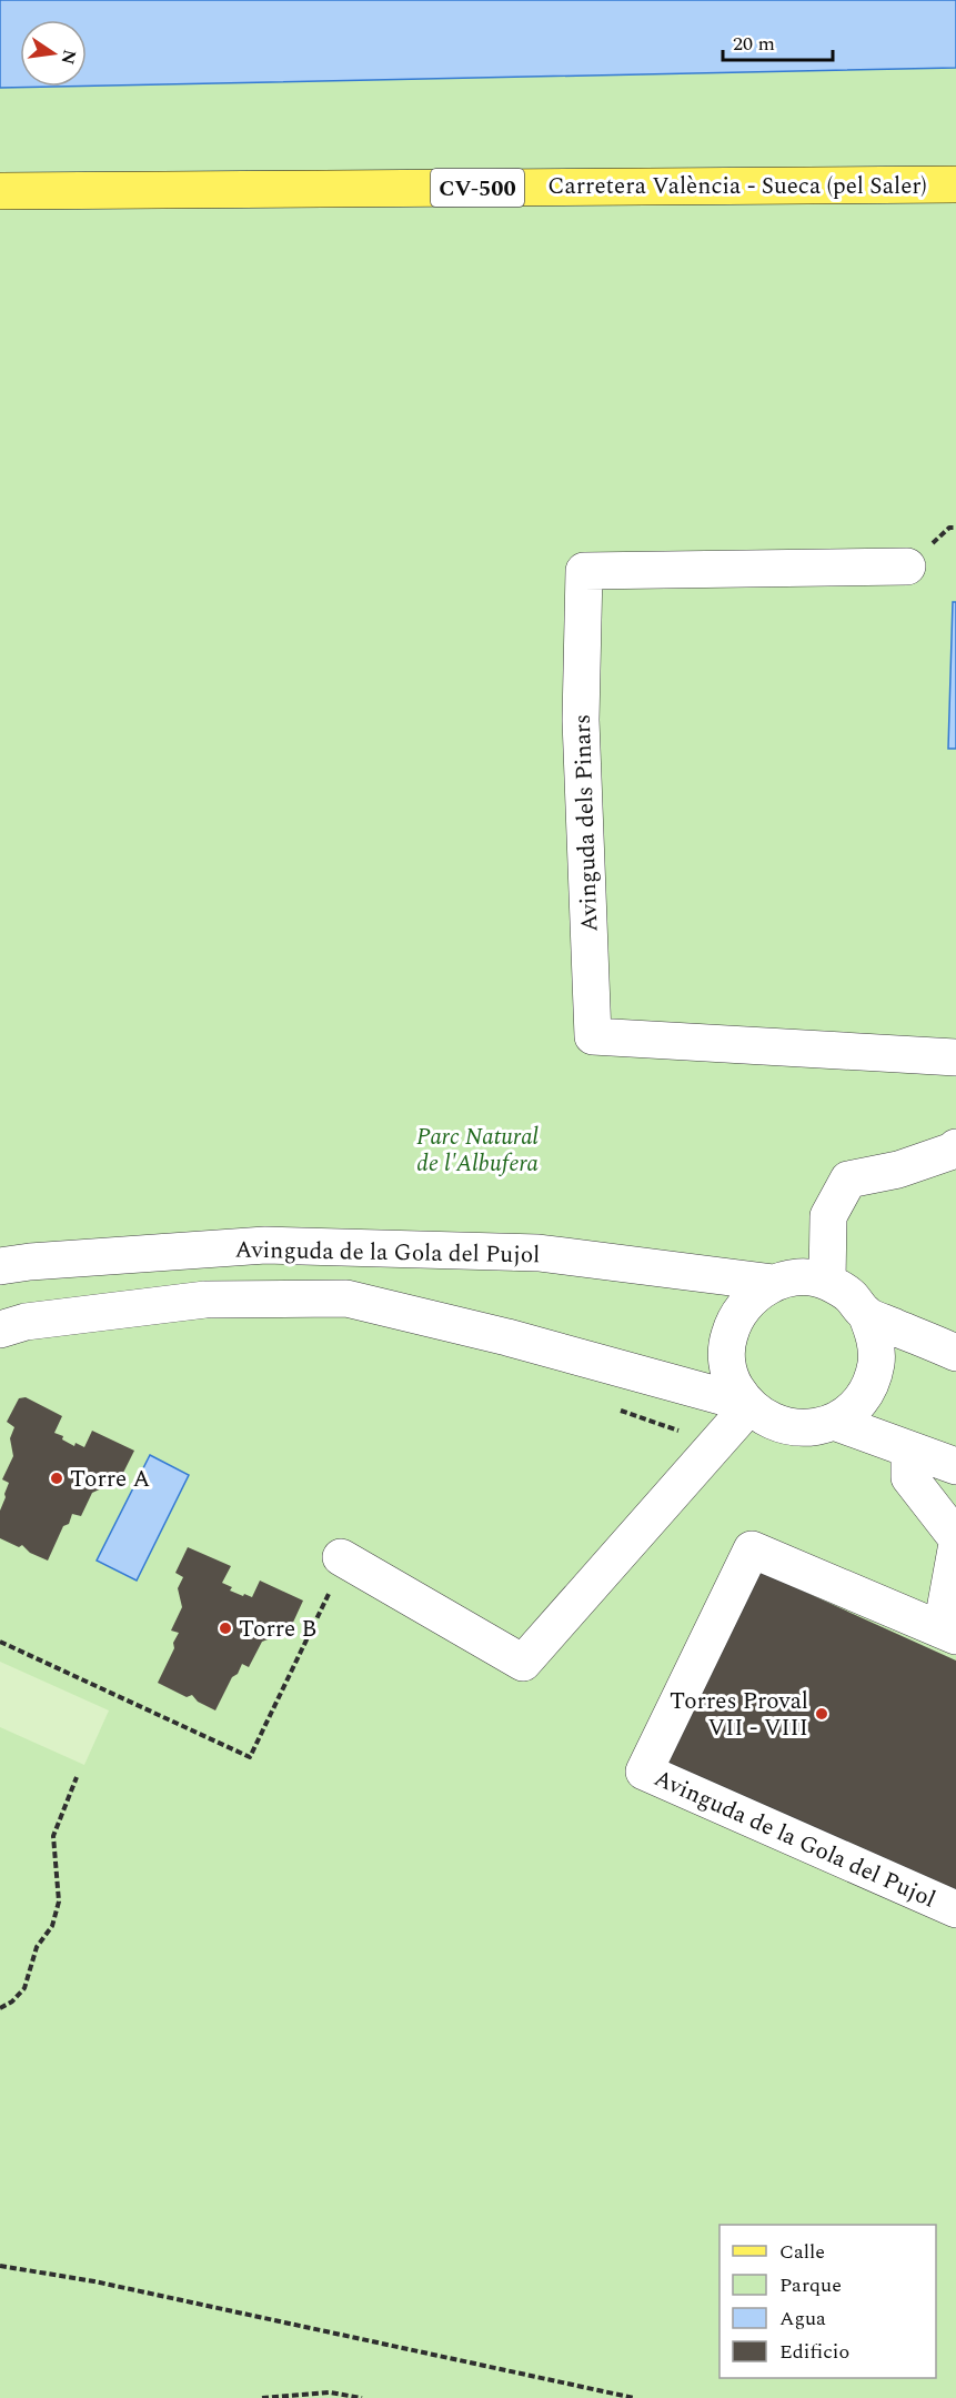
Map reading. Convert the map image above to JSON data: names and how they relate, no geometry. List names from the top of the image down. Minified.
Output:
{"streets":{"main road":["Carretera València - Sueca (pel Saler)","CV-500"],"street":["Avinguda dels Pinars","Avinguda de la Gola del Pujol"]},"parks":["Parc Natural de l'Albufera"],"places":["Torre A","Torre B","Torres Proval VII - VIII"],"legend":["Calle","Parque","Agua","Edificio"],"scale_bar":"20 m","north":"right"}
